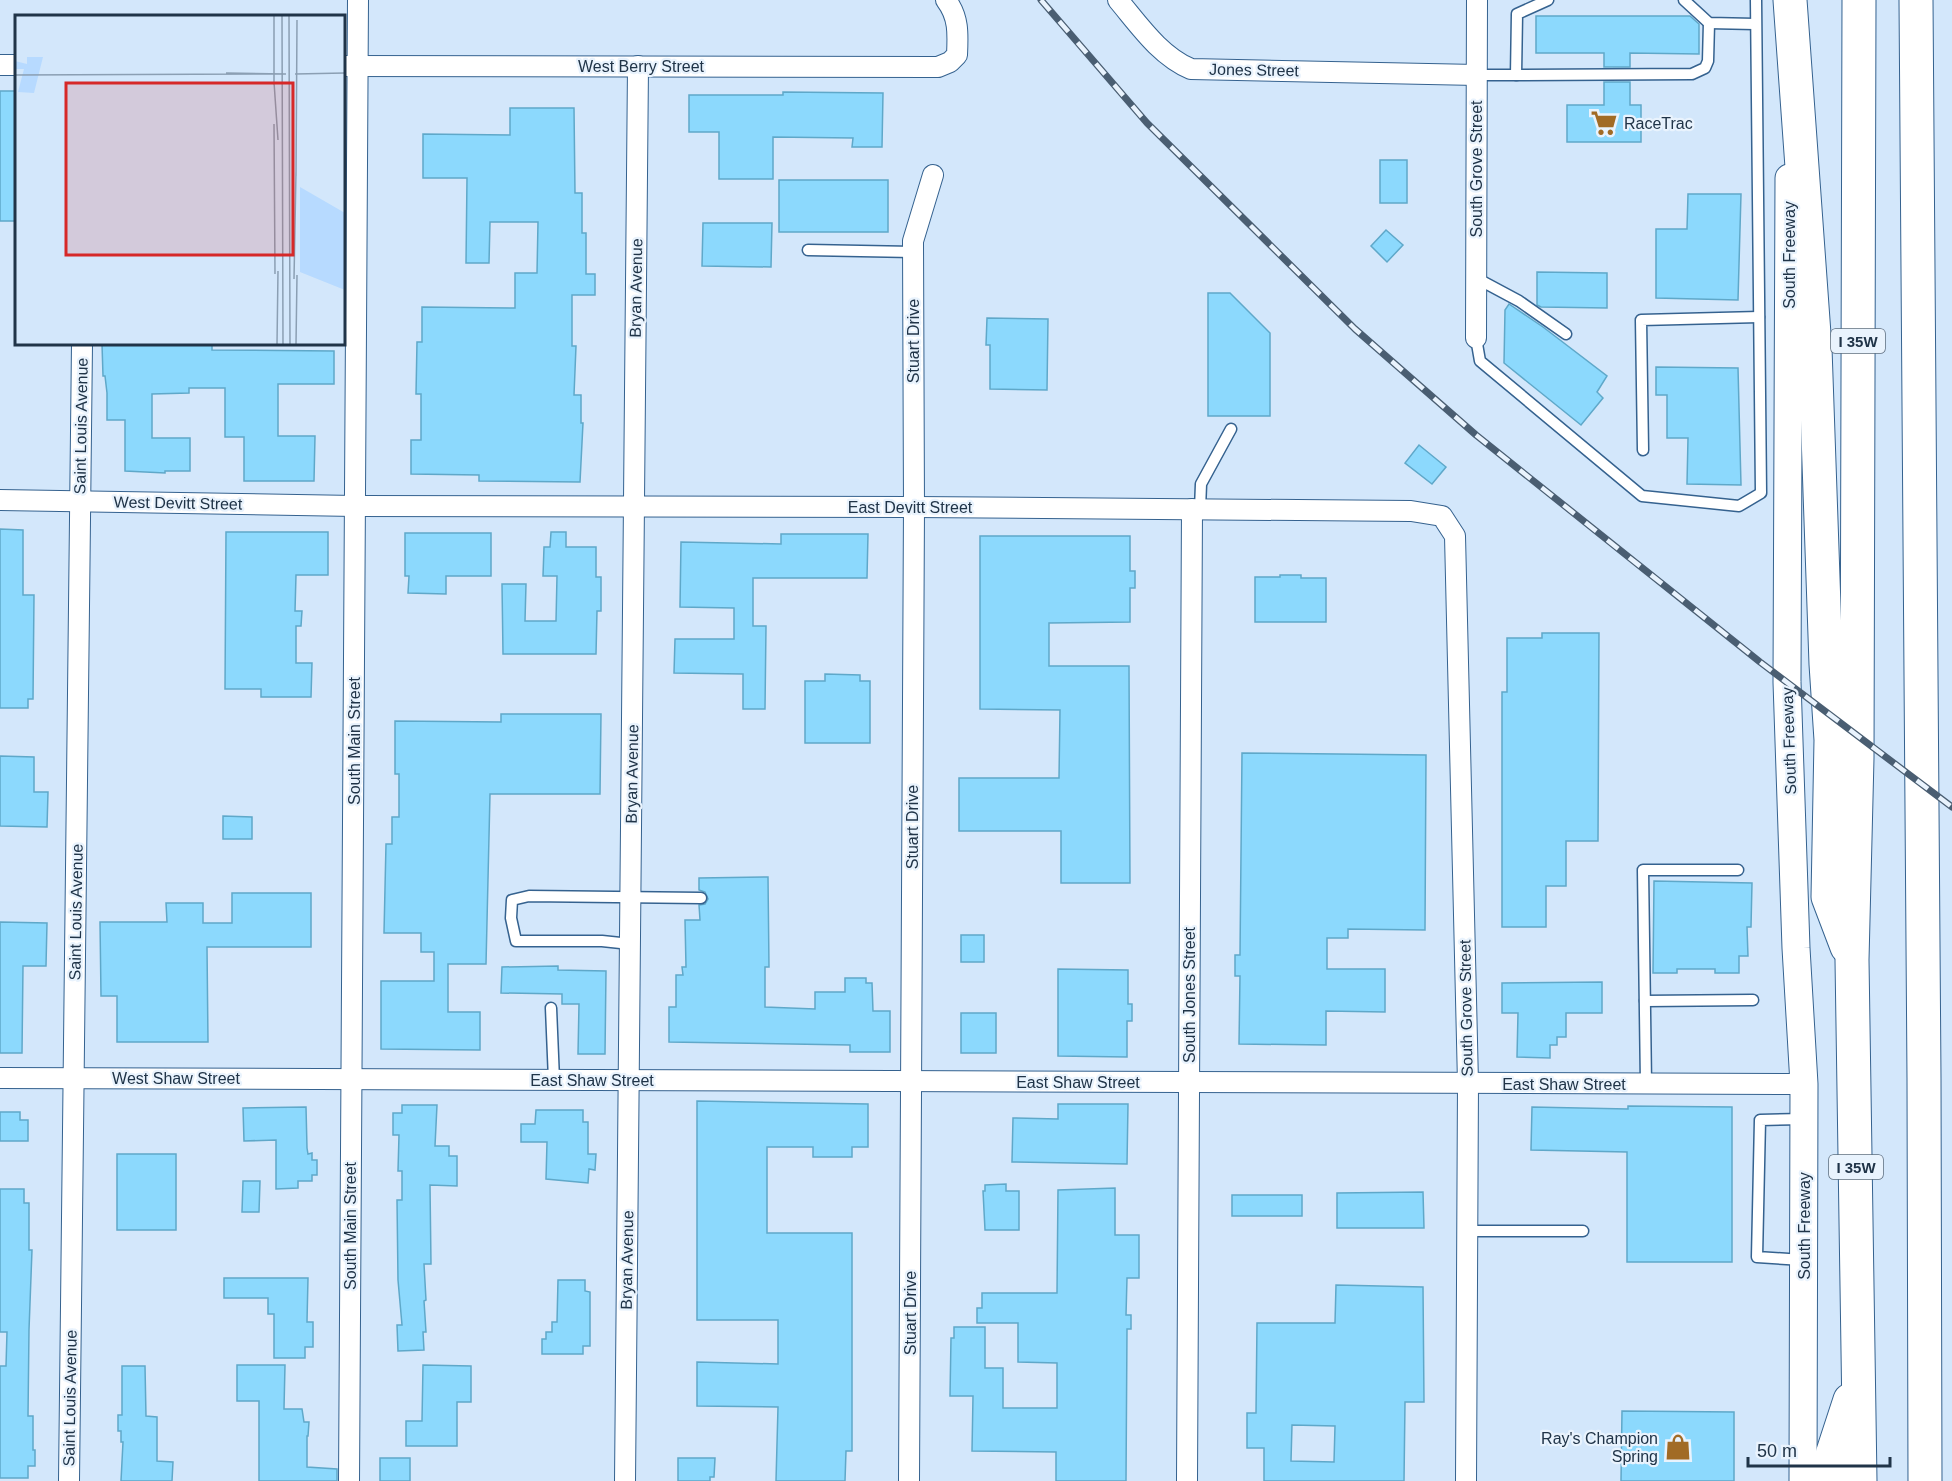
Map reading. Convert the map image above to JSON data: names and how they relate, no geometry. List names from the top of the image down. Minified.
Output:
{"streets":{"highway":["I 35W"],"main road":["South Freeway"],"street":["West Berry Street","Jones Street","South Grove Street","Bryan Avenue","Stuart Drive","Saint Louis Avenue","West Devitt Street","East Devitt Street","South Main Street","South Jones Street","West Shaw Street","East Shaw Street"]},"crossings":[["West Berry Street","Bryan Avenue"],["West Berry Street","South Main Street"],["Jones Street","South Grove Street"],["South Grove Street","East Devitt Street"],["South Grove Street","East Shaw Street"],["South Freeway","East Shaw Street"],["Bryan Avenue","East Devitt Street"],["Bryan Avenue","East Shaw Street"],["Stuart Drive","East Devitt Street"],["Stuart Drive","East Shaw Street"],["Saint Louis Avenue","West Devitt Street"],["Saint Louis Avenue","West Shaw Street"],["West Devitt Street","East Devitt Street"],["West Devitt Street","South Main Street"],["East Devitt Street","South Main Street"],["East Devitt Street","South Jones Street"],["South Main Street","West Shaw Street"],["South Main Street","East Shaw Street"],["South Jones Street","East Shaw Street"],["West Shaw Street","East Shaw Street"]],"places":{"supermarket":["RaceTrac"],"shop":["Ray's Champion Spring"]},"scale_bar":"50 m"}
